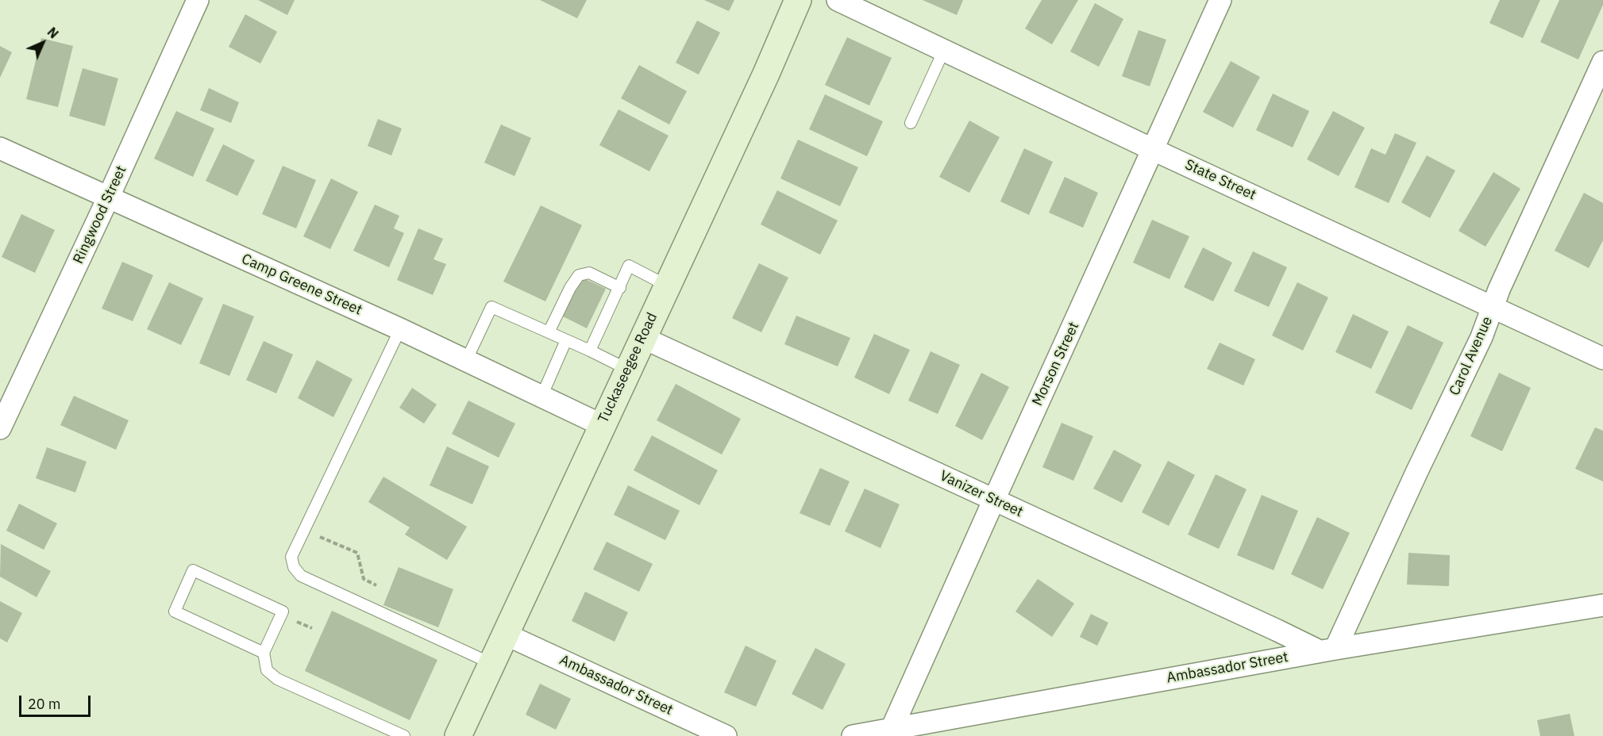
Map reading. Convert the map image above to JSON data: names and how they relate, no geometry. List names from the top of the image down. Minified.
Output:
{"streets":{"main road":["Tuckaseegee Road"],"street":["State Street","Ringwood Street","Camp Greene Street","Carol Avenue","Morson Street","Vanizer Street","Ambassador Street"]},"crossings":[["State Street","Carol Avenue"],["State Street","Morson Street"],["Ringwood Street","Camp Greene Street"],["Camp Greene Street","Tuckaseegee Road"],["Carol Avenue","Vanizer Street"],["Carol Avenue","Ambassador Street"],["Morson Street","Vanizer Street"],["Morson Street","Ambassador Street"],["Tuckaseegee Road","Vanizer Street"],["Tuckaseegee Road","Ambassador Street"],["Vanizer Street","Ambassador Street"]],"scale_bar":"20 m","north":"top right"}
